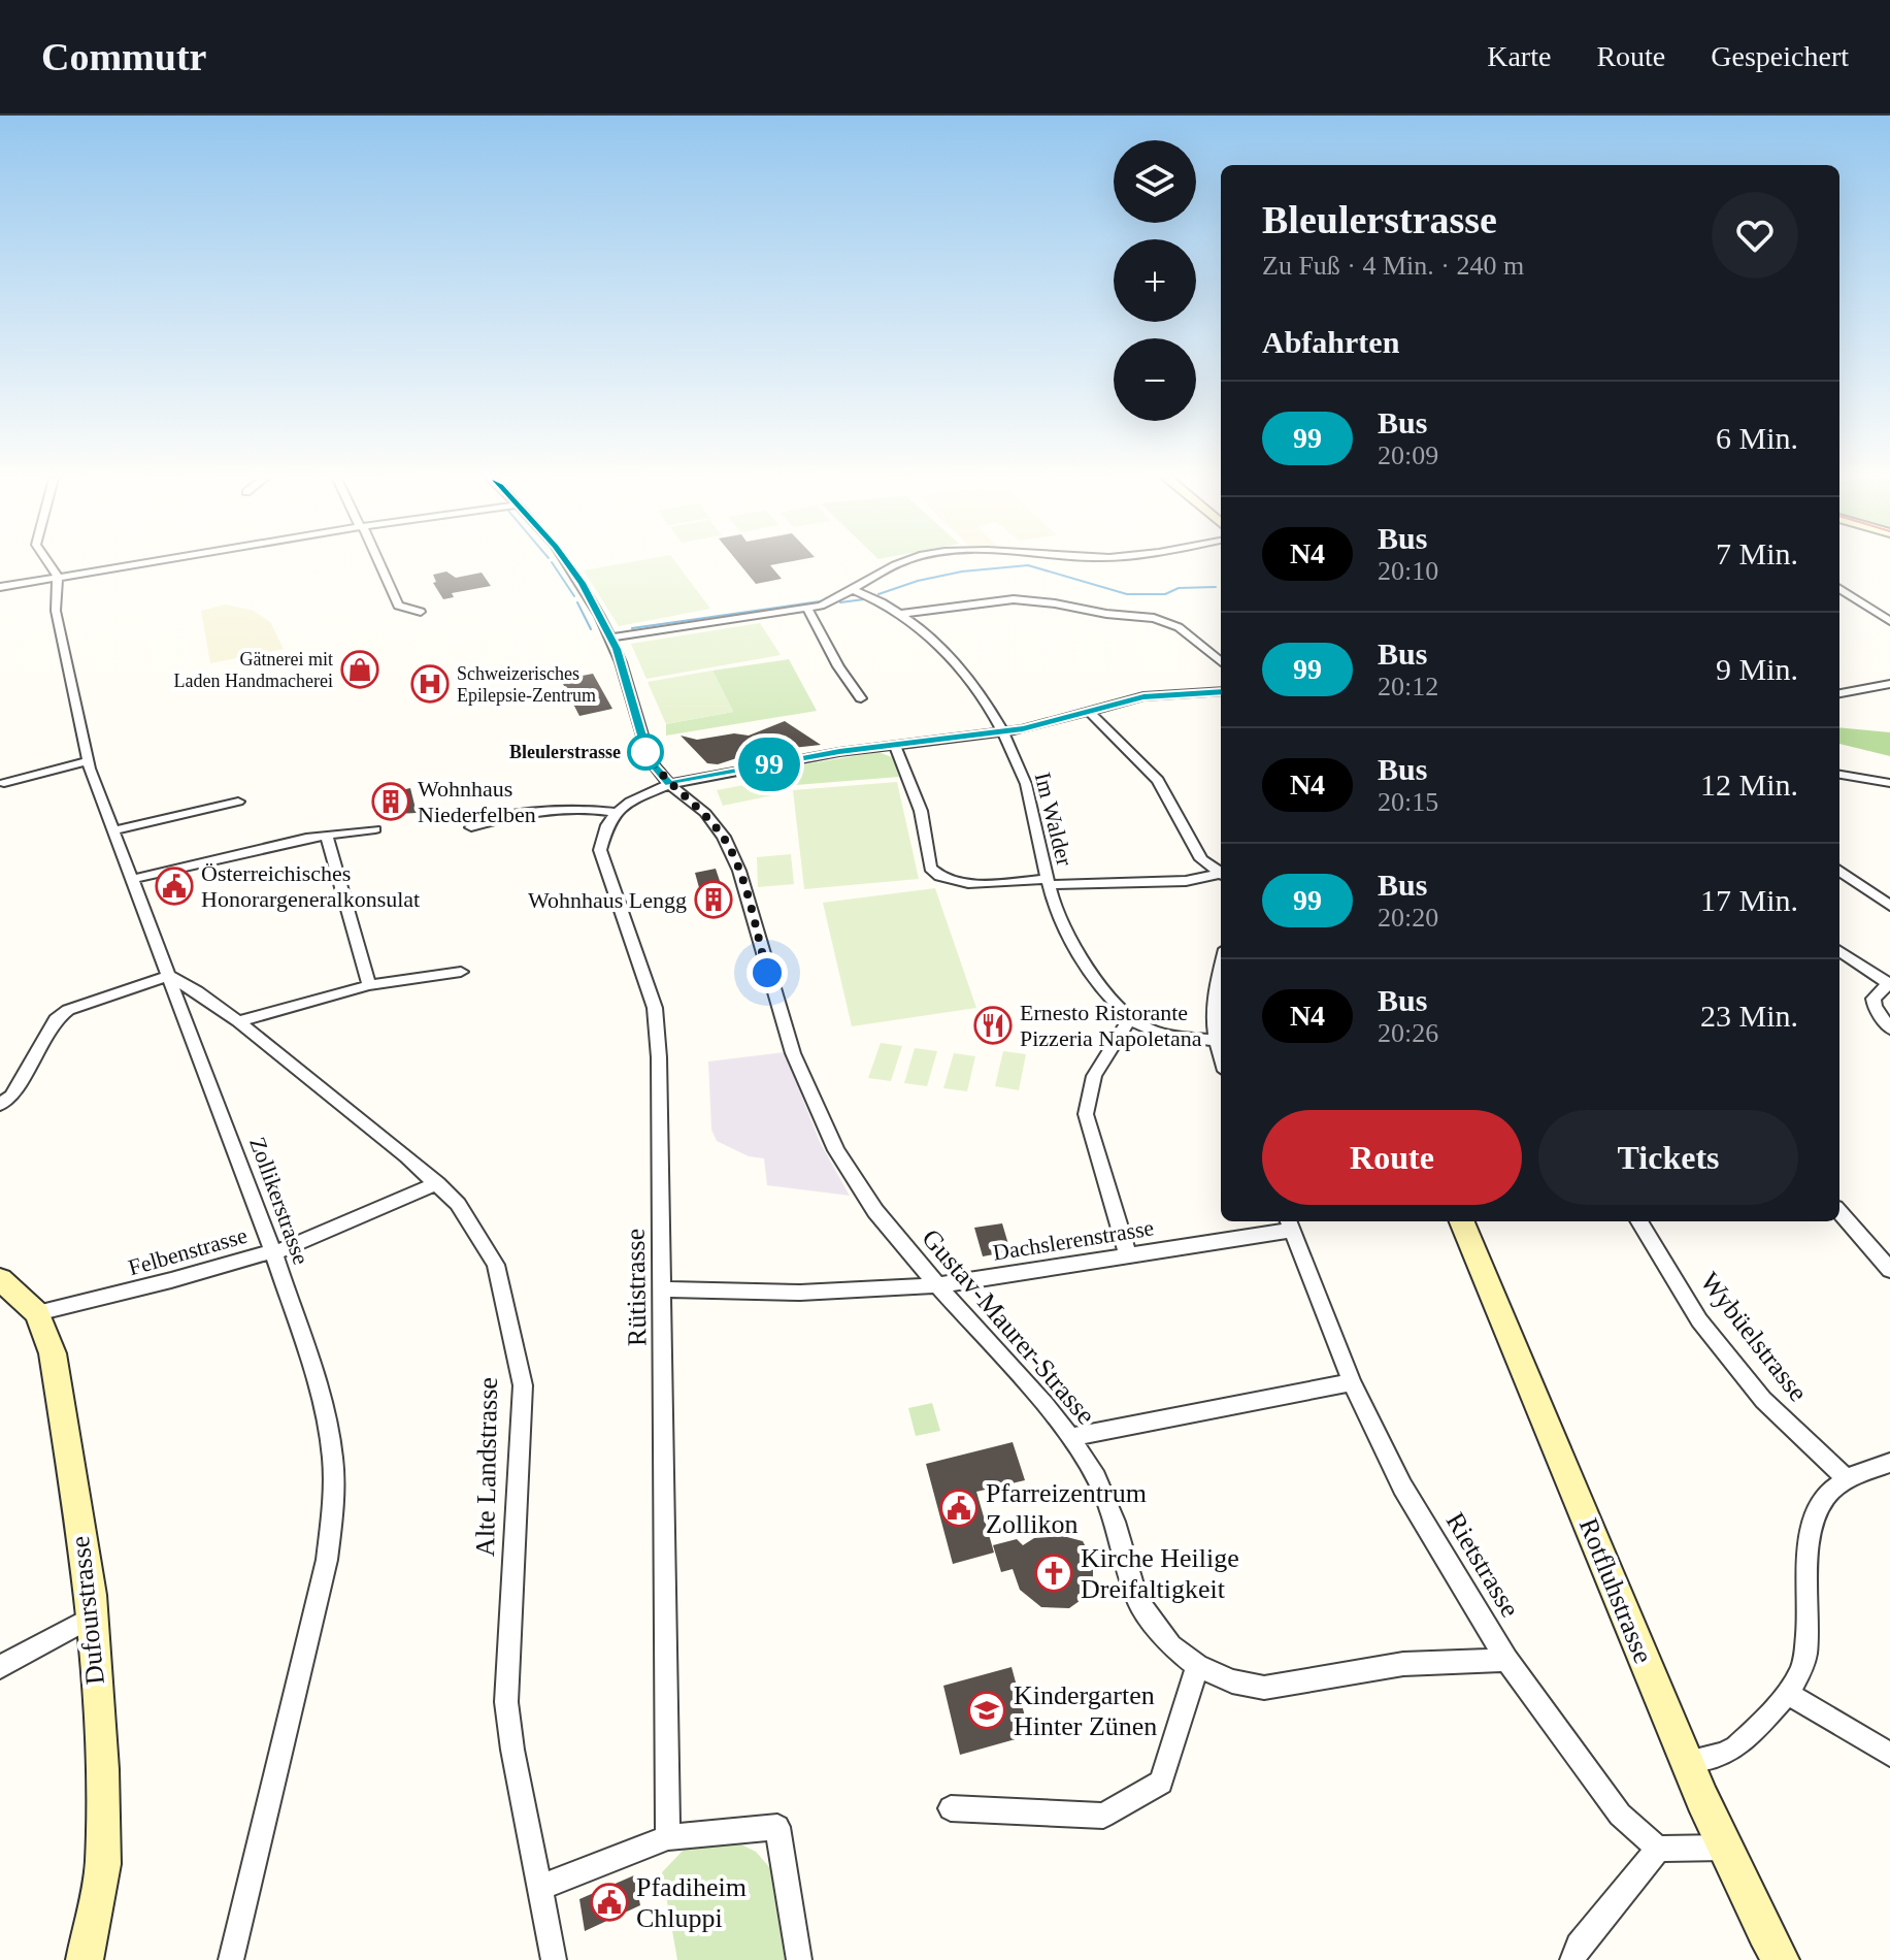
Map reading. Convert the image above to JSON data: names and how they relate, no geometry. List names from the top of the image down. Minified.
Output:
{"streets":{"main road":["Rotfluhstrasse","Dufourstrasse"],"street":["Im Walder","Zollikerstrasse","Dachslerenstrasse","Felbenstrasse","Rütistrasse","Gustav-Maurer-Strasse","Wybüelstrasse","Alte Landstrasse","Rietstrasse"]},"crossings":[["Zollikerstrasse","Felbenstrasse"],["Zollikerstrasse","Alte Landstrasse"],["Dachslerenstrasse","Rütistrasse"],["Dachslerenstrasse","Gustav-Maurer-Strasse"],["Dachslerenstrasse","Rietstrasse"],["Felbenstrasse","Alte Landstrasse"],["Felbenstrasse","Dufourstrasse"],["Gustav-Maurer-Strasse","Rietstrasse"]],"places":{"shop":["Gätnerei mit Laden Handmacherei"],"hospital":["Schweizerisches Epilepsie-Zentrum"],"other":["Bleulerstrasse"],"building":["Wohnhaus Niederfelben","Wohnhaus Lengg"],"public building":["Österreichisches Honorargeneralkonsulat","Pfarreizentrum Zollikon","Pfadiheim Chluppi"],"restaurant":["Ernesto Ristorante Pizzeria Napoletana"],"church":["Kirche Heilige Dreifaltigkeit"],"school or university":["Kindergarten Hinter Zünen"]},"lines":["bus line 99"],"page":{"header":"Commutr","nav":["Karte","Route","Gespeichert"],"on_map":"99","map_buttons":["+","−"],"heading":[["Bleulerstrasse","Zu Fuß · 4 Min. · 240 m"],"Abfahrten"],"list":[{"mark":"99","name":"Bus","note":"20:09","value":"6 Min."},{"mark":"N4","name":"Bus","note":"20:10","value":"7 Min."},{"mark":"99","name":"Bus","note":"20:12","value":"9 Min."},{"mark":"N4","name":"Bus","note":"20:15","value":"12 Min."},{"mark":"99","name":"Bus","note":"20:20","value":"17 Min."},{"mark":"N4","name":"Bus","note":"20:26","value":"23 Min."}],"buttons":["Route","Tickets"]}}
